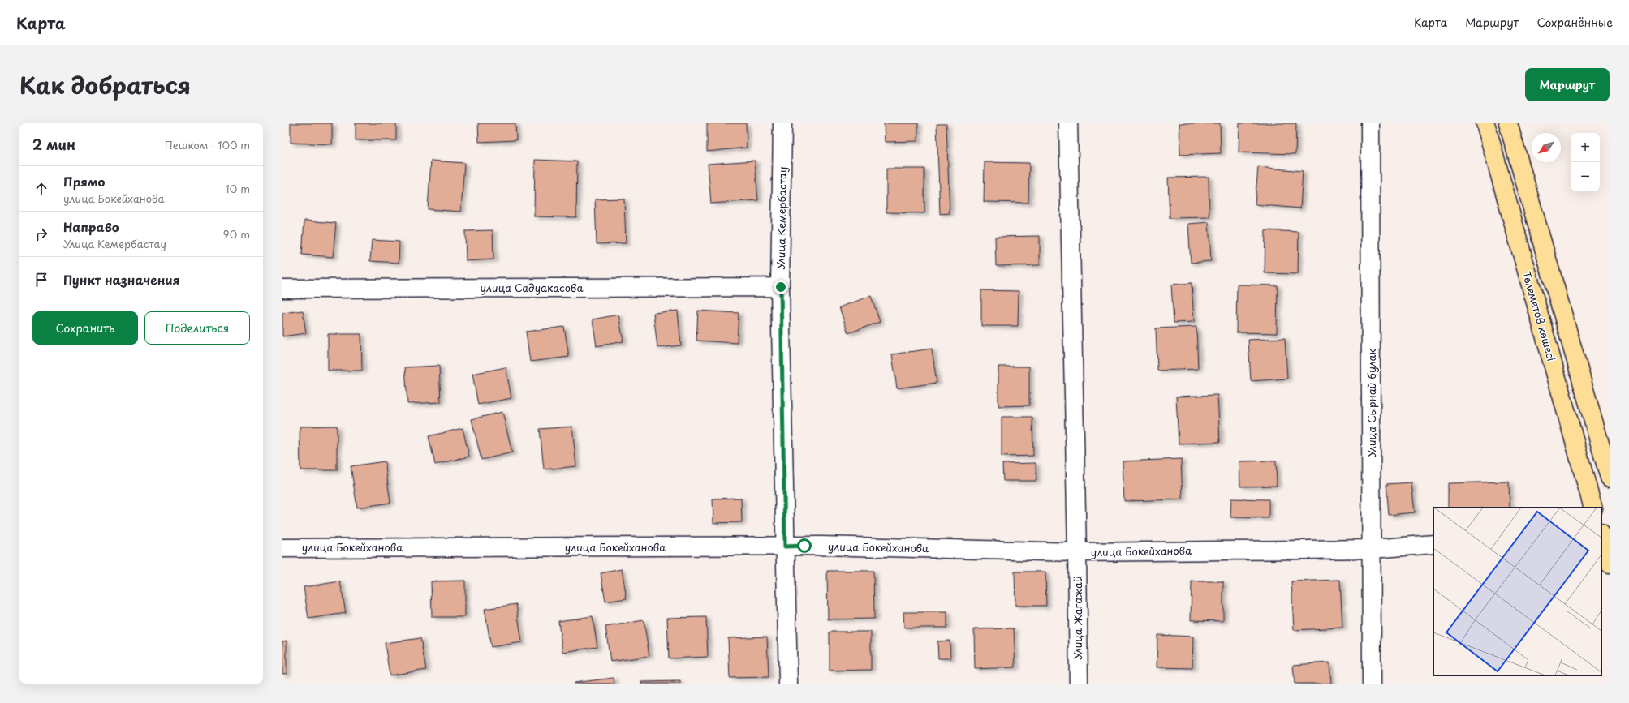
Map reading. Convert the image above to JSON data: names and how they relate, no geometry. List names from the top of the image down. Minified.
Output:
{"streets":{"main road":["Төлеметов көшесі"],"street":["Улица Кемербастау","улица Садуакасова","Улица Сырнай булак","улица Бокейханова","Улица Жагажай"]},"crossings":[["Улица Кемербастау","улица Садуакасова"],["Улица Кемербастау","улица Бокейханова"],["Улица Сырнай булак","улица Бокейханова"],["улица Бокейханова","Улица Жагажай"]],"north":"bottom left","page":{"header":"Карта","nav":["Карта","Маршрут","Сохранённые"],"title":"Как добраться","buttons":["Маршрут",["Сохранить","Поделиться"]],"heading":["2 мин","Пешком · 100 m"],"map_buttons":["+","−"],"list":[["Прямо","улица Бокейханова","10 m"],["Направо","Улица Кемербастау","90 m"],"Пункт назначения"]}}
